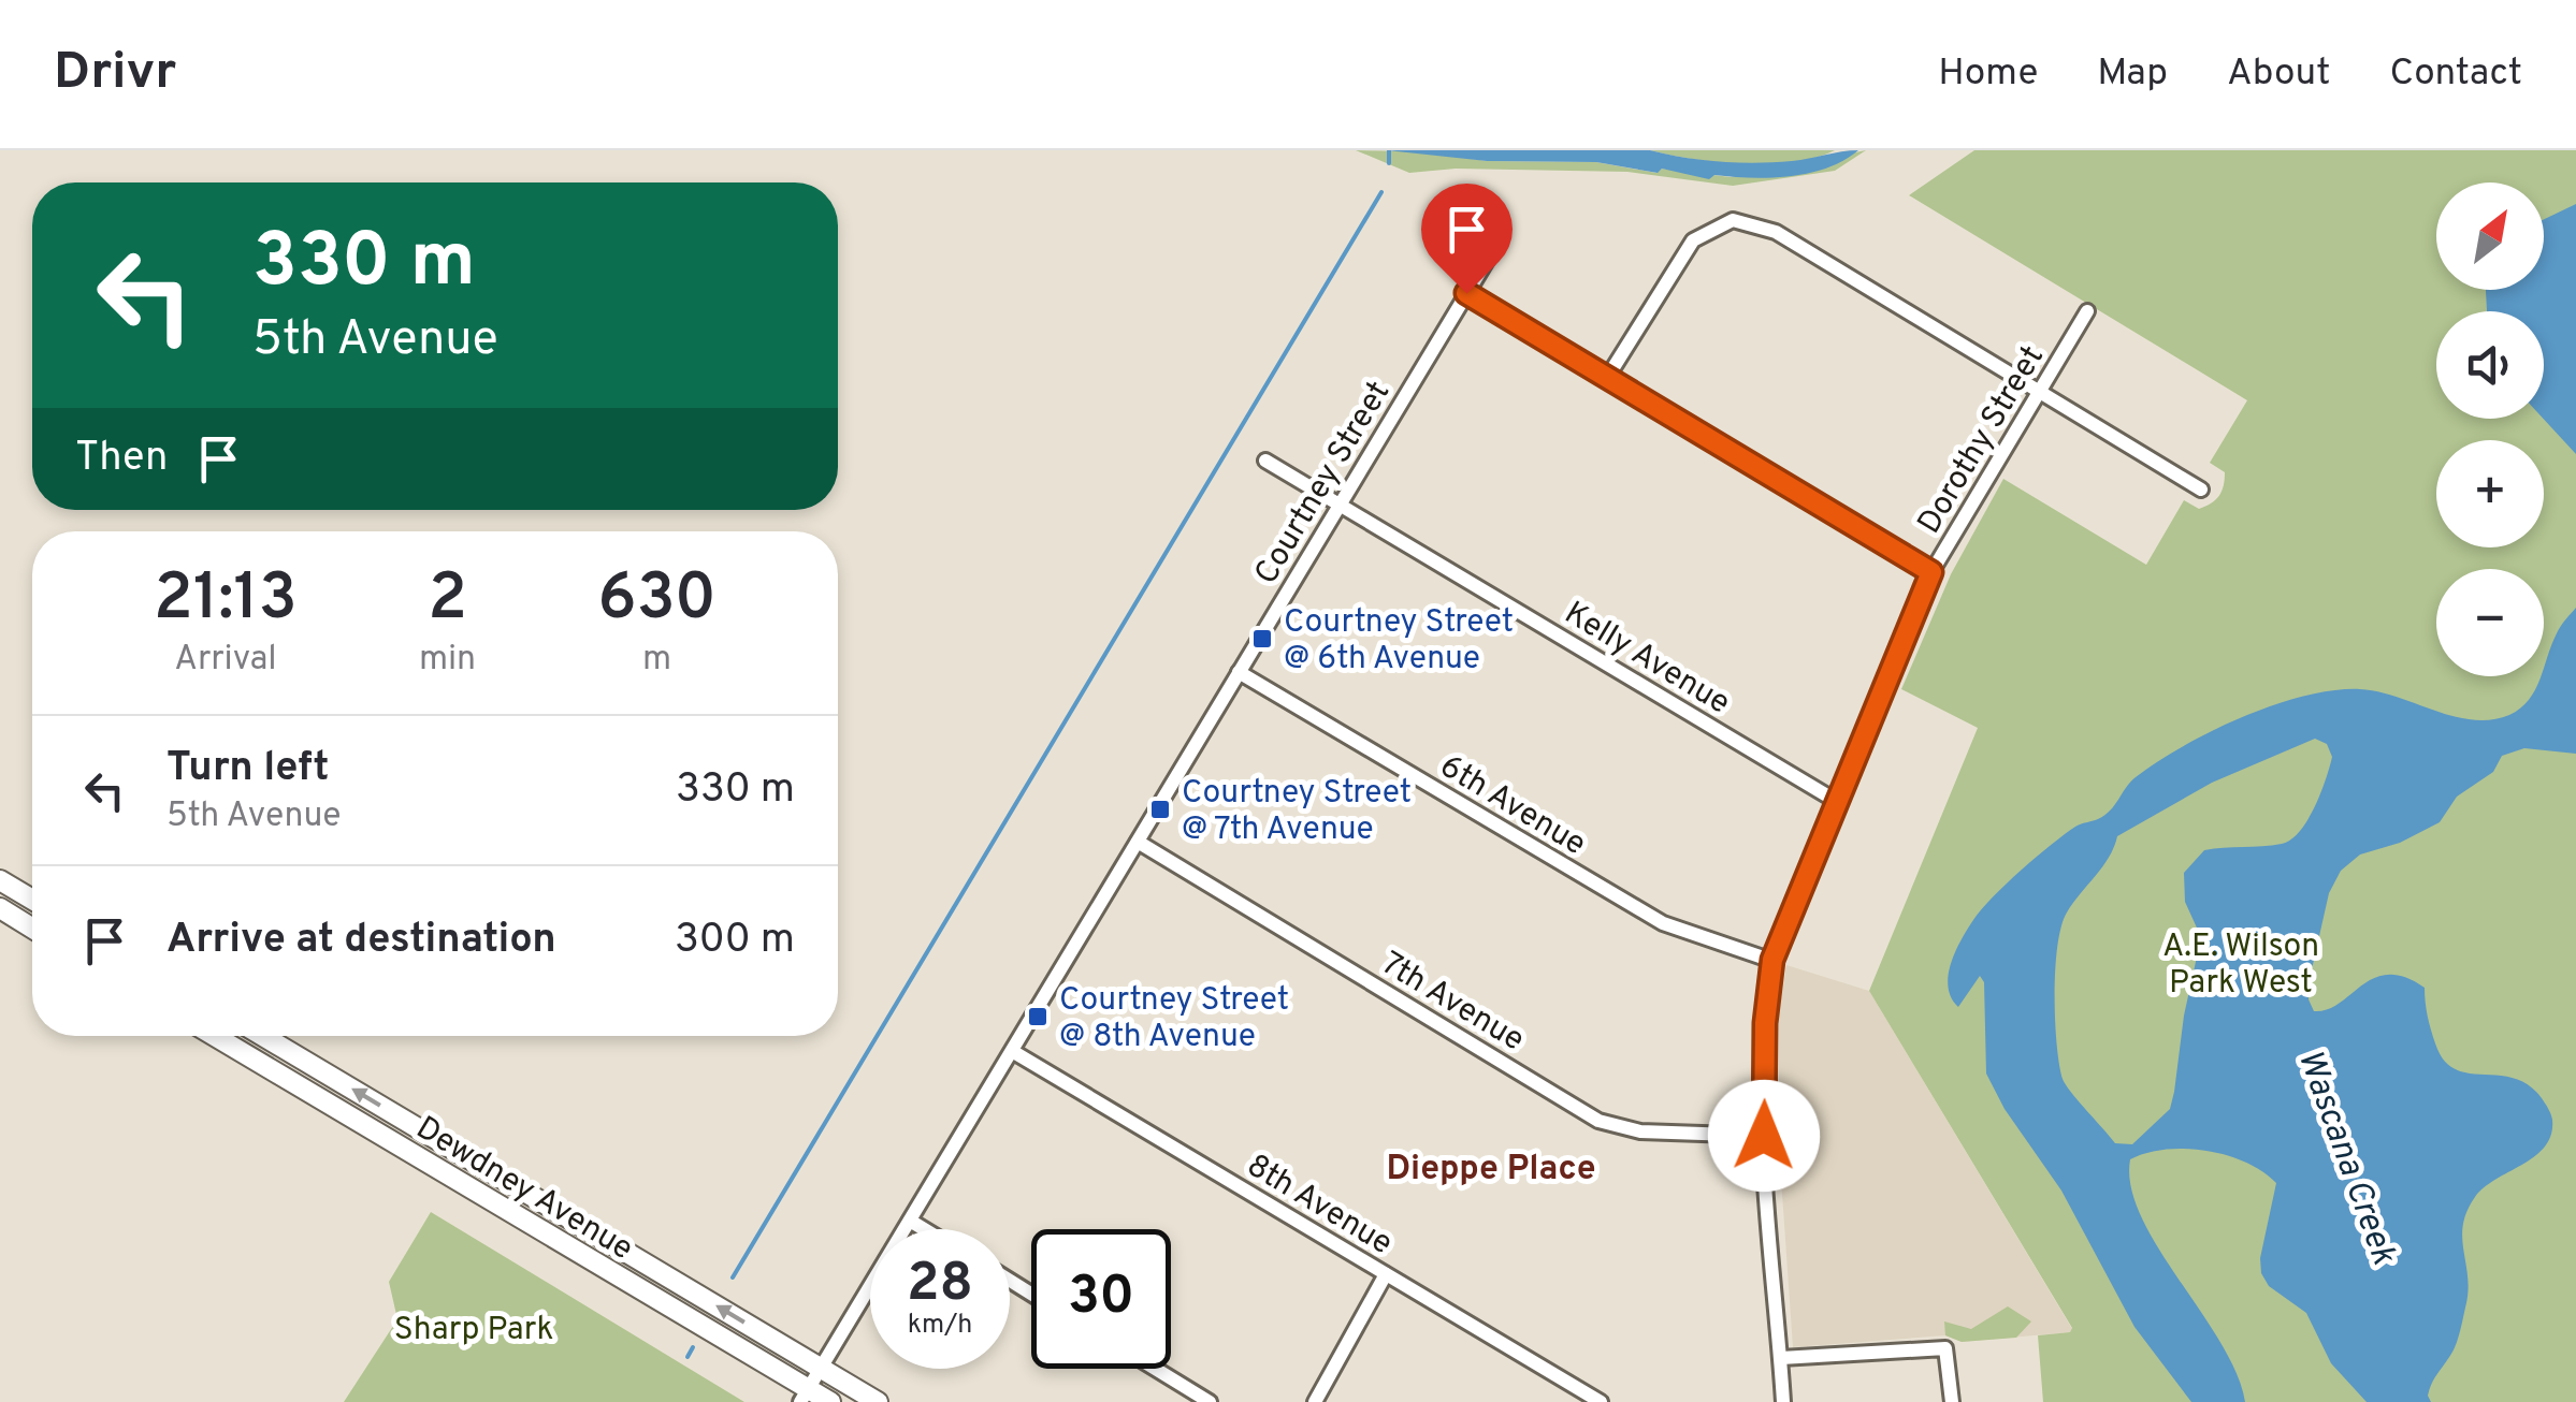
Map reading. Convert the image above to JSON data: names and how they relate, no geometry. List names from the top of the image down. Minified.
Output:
{"streets":{"main road":["Dewdney Avenue"],"street":["Dorothy Street","Courtney Street","Kelly Avenue","6th Avenue","7th Avenue","8th Avenue"]},"crossings":[["Dorothy Street","Kelly Avenue"],["Dorothy Street","6th Avenue"],["Dorothy Street","7th Avenue"],["Courtney Street","Kelly Avenue"],["Courtney Street","6th Avenue"],["Courtney Street","7th Avenue"],["Courtney Street","Dewdney Avenue"],["Courtney Street","8th Avenue"]],"districts":["Dieppe Place"],"water":["Wascana Creek"],"parks":["A.E. Wilson Park West","Sharp Park"],"places":{"transit":["Courtney Street @ 6th Avenue","Courtney Street @ 7th Avenue","Courtney Street @ 8th Avenue"]},"north":"top right","page":{"header":"Drivr","nav":["Home","Map","About","Contact"],"map_buttons":["+","−"],"turn":["330 m","5th Avenue"],"then":"Then","eta":["21:13","Arrival","2","min","630","m"],"list":[{"name":"Turn left","note":"5th Avenue","value":"330 m"},{"name":"Arrive at destination","value":"300 m"}],"speed":"28 km/h","limit":"30"}}
